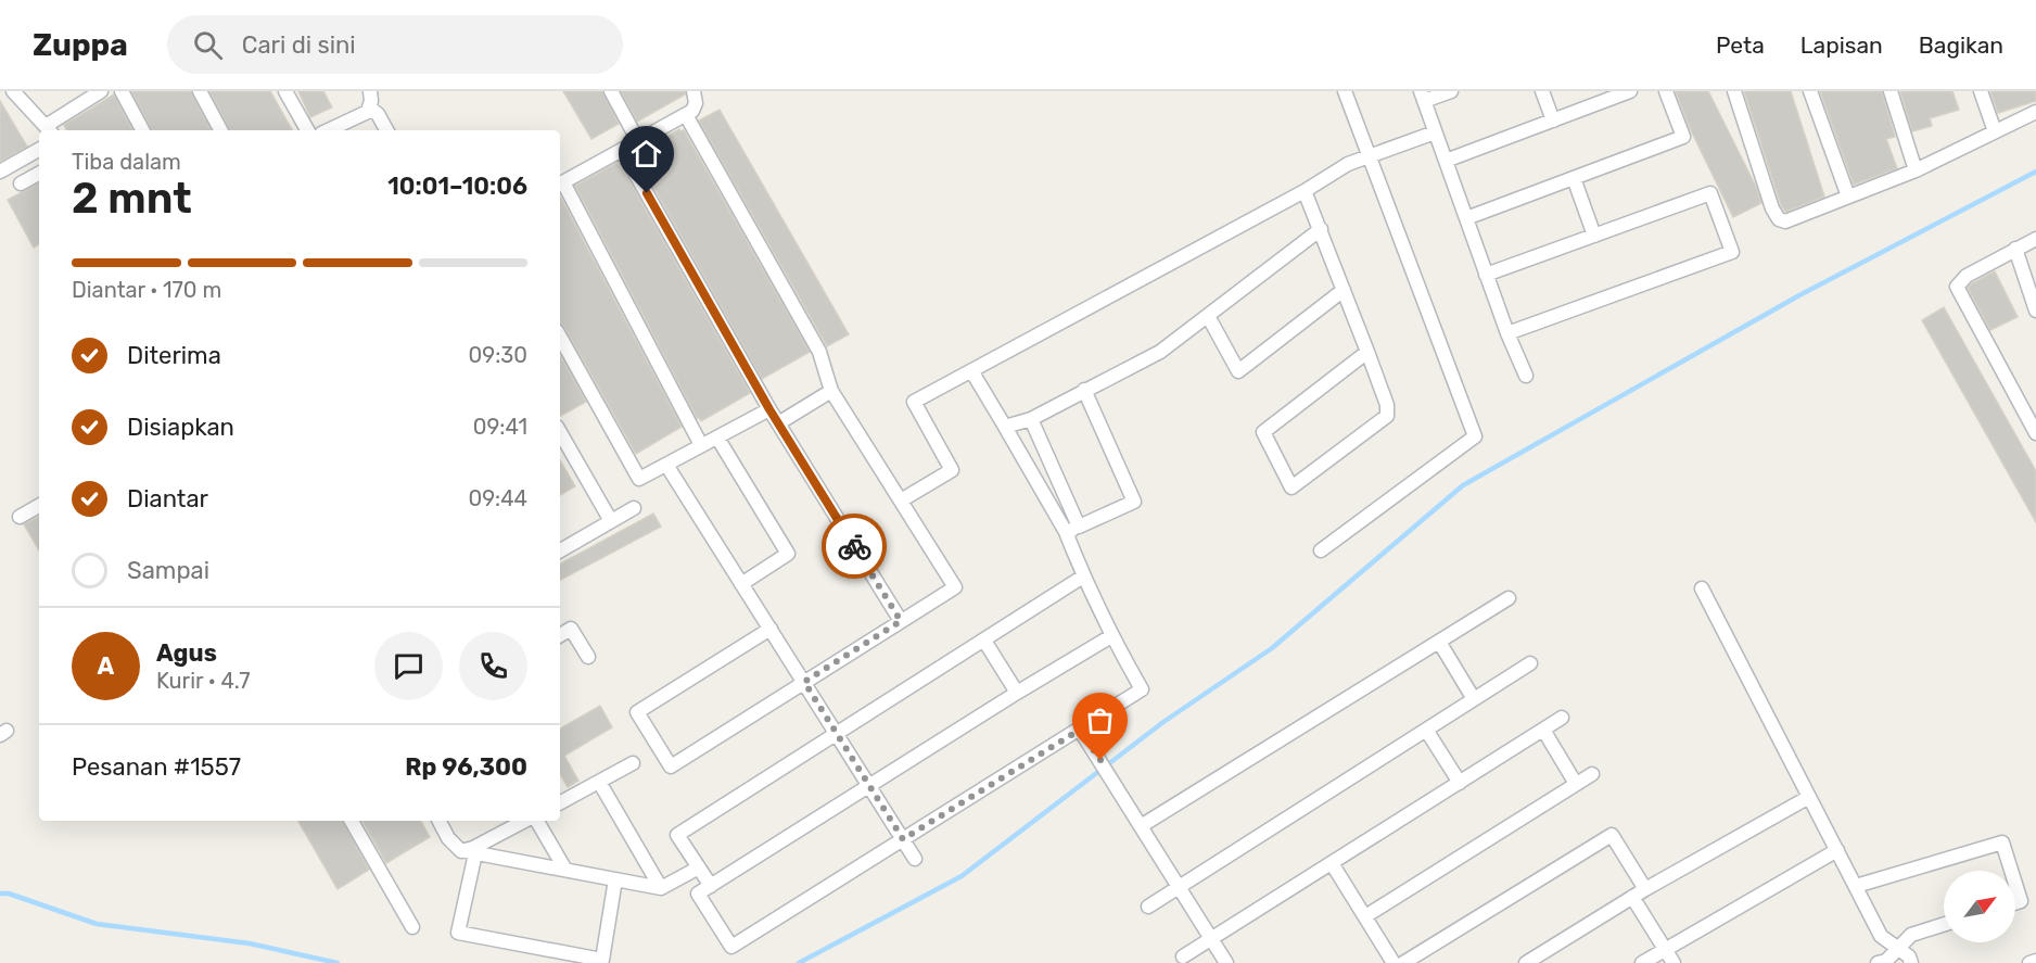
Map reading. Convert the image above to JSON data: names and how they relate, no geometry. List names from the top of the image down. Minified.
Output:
{"north":"top right","page":{"header":"Zuppa","search":"Cari di sini","nav":["Peta","Lapisan","Bagikan"],"heading":["2 mnt","Tiba dalam","10:01–10:06"],"panel":["Agus","Kurir · 4.7","Pesanan #1557","Rp 96,300"],"bar":"Diantar · 170 m","list":[["Diterima","09:30"],["Disiapkan","09:41"],["Diantar","09:44"],"Sampai"],"round":"A"}}
